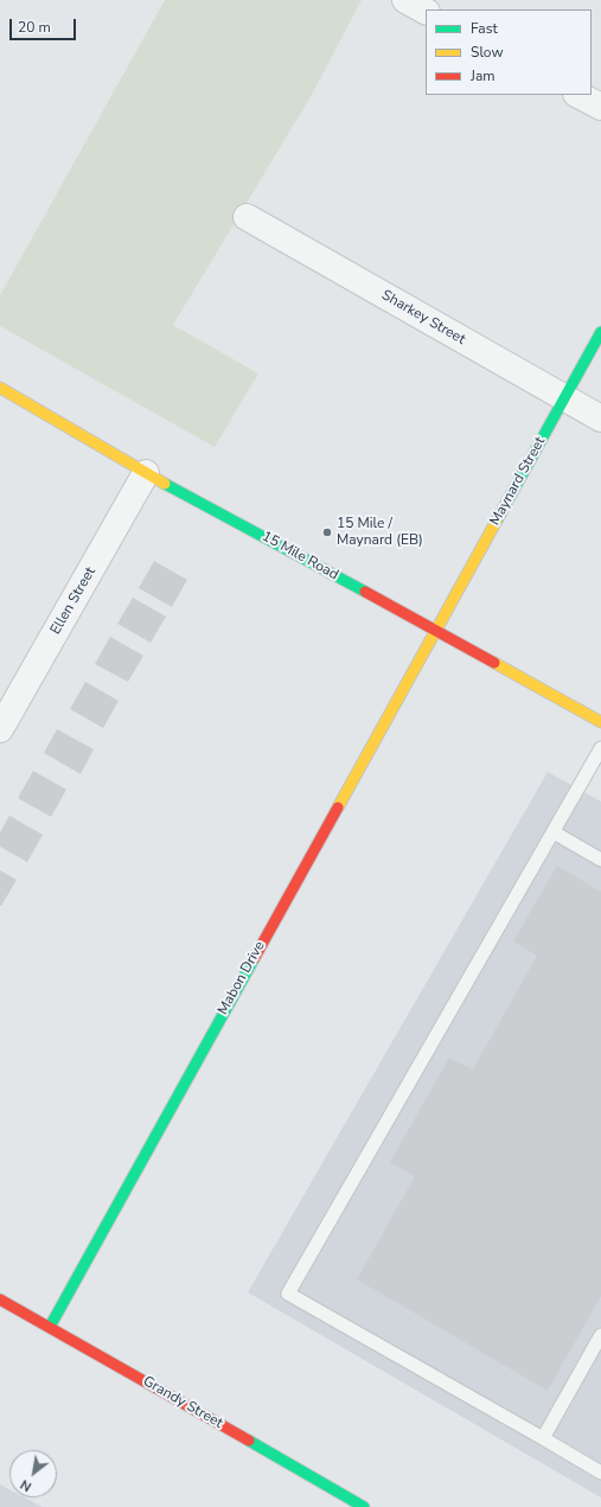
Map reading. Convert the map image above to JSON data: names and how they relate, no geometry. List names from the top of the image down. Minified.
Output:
{"streets":{"street":["Sharkey Street","Maynard Street","15 Mile Road","Ellen Street","Mabon Drive","Grandy Street"]},"crossings":[["Sharkey Street","Maynard Street"],["Maynard Street","15 Mile Road"],["Maynard Street","Mabon Drive"],["15 Mile Road","Ellen Street"],["15 Mile Road","Mabon Drive"],["Mabon Drive","Grandy Street"]],"places":["15 Mile / Maynard (EB)"],"legend":["Fast","Slow","Jam"],"scale_bar":"20 m","north":"bottom left"}
